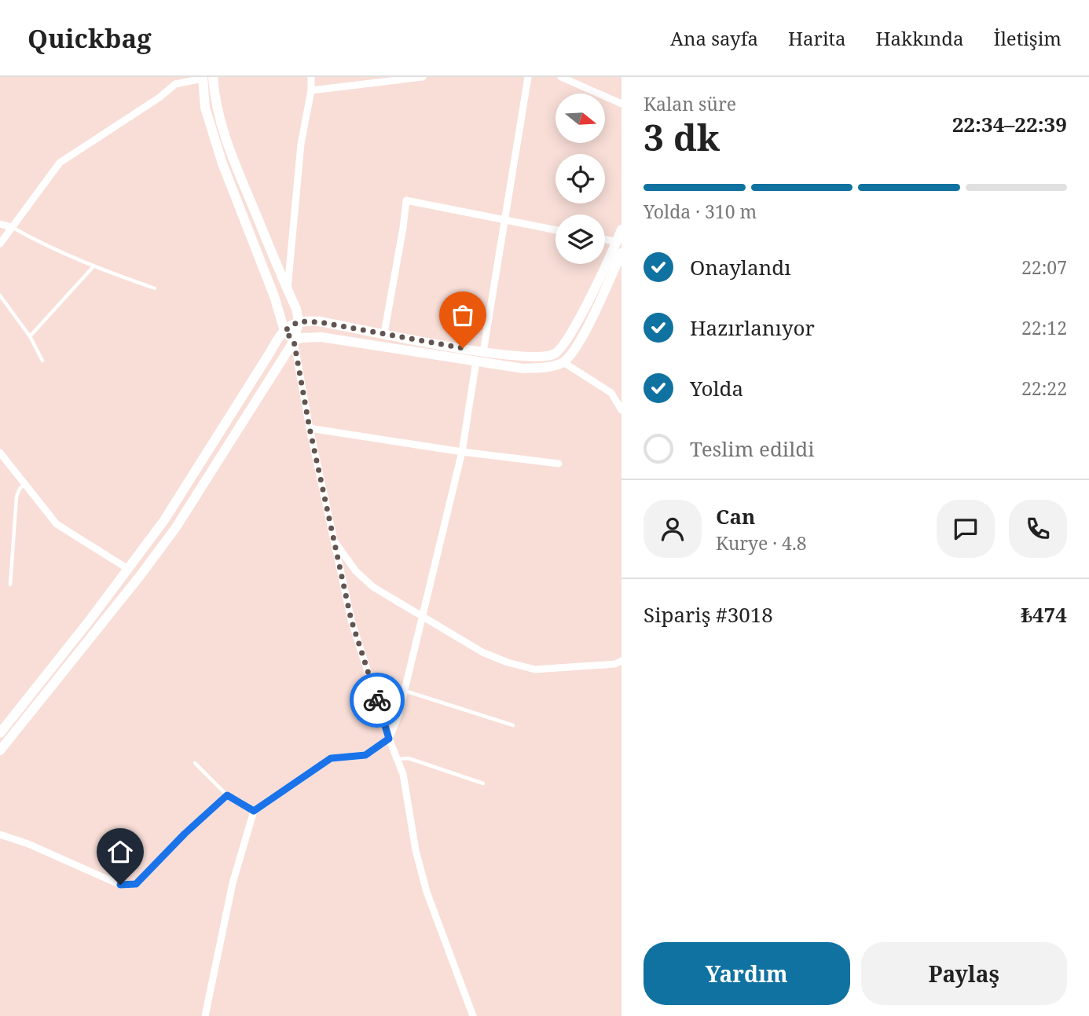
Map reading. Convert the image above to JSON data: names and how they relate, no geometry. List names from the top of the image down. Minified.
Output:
{"north":"right","page":{"header":"Quickbag","nav":["Ana sayfa","Harita","Hakkında","İletişim"],"heading":["3 dk","Kalan süre","22:34–22:39"],"panel":["Can","Kurye · 4.8","Sipariş #3018","₺474"],"bar":"Yolda · 310 m","list":[["Onaylandı","22:07"],["Hazırlanıyor","22:12"],["Yolda","22:22"],"Teslim edildi"],"buttons":["Yardım","Paylaş"]}}
